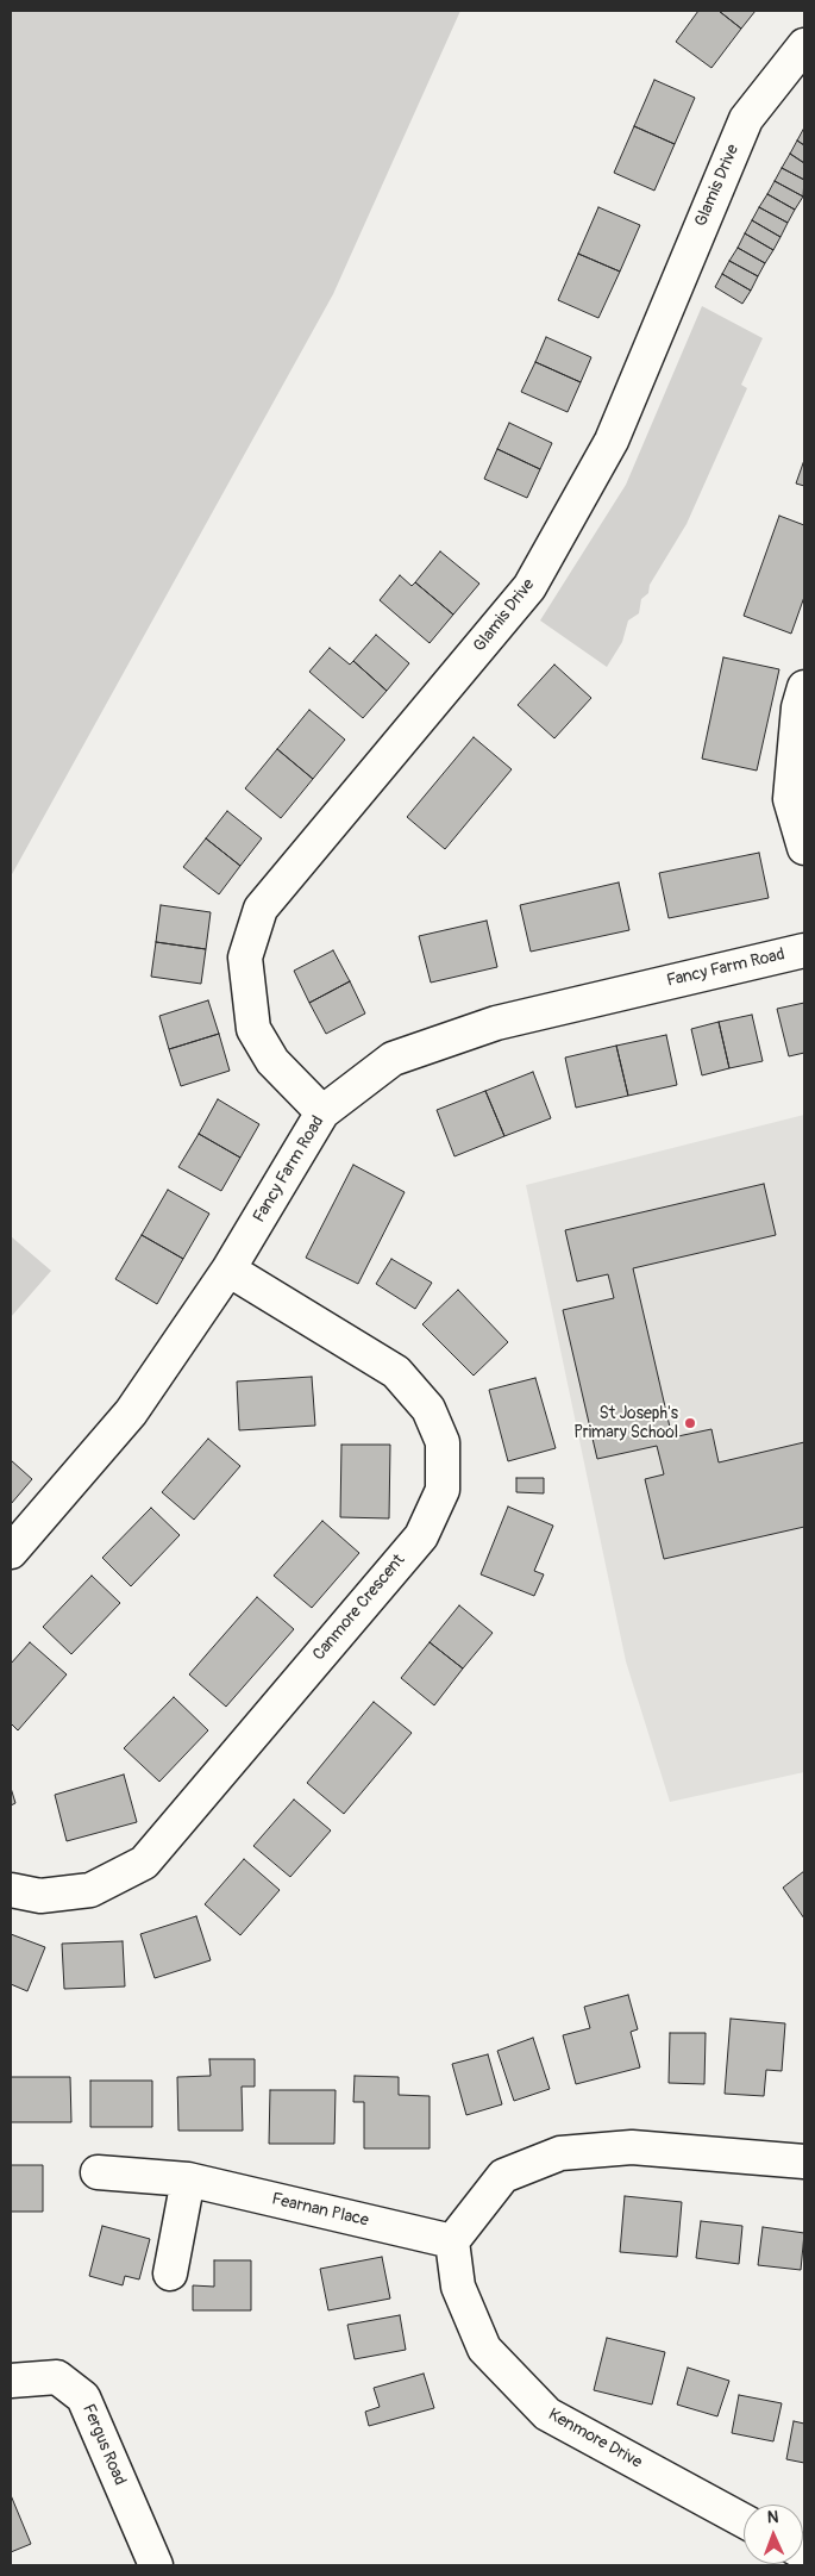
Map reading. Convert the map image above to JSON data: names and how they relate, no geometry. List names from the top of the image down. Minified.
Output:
{"streets":{"street":["Glamis Drive","Fancy Farm Road","Canmore Crescent","Fearnan Place","Kenmore Drive","Fergus Road"]},"crossings":[["Glamis Drive","Fancy Farm Road"],["Fancy Farm Road","Canmore Crescent"],["Fearnan Place","Kenmore Drive"]],"places":["St Joseph's Primary School"],"north":"top"}
